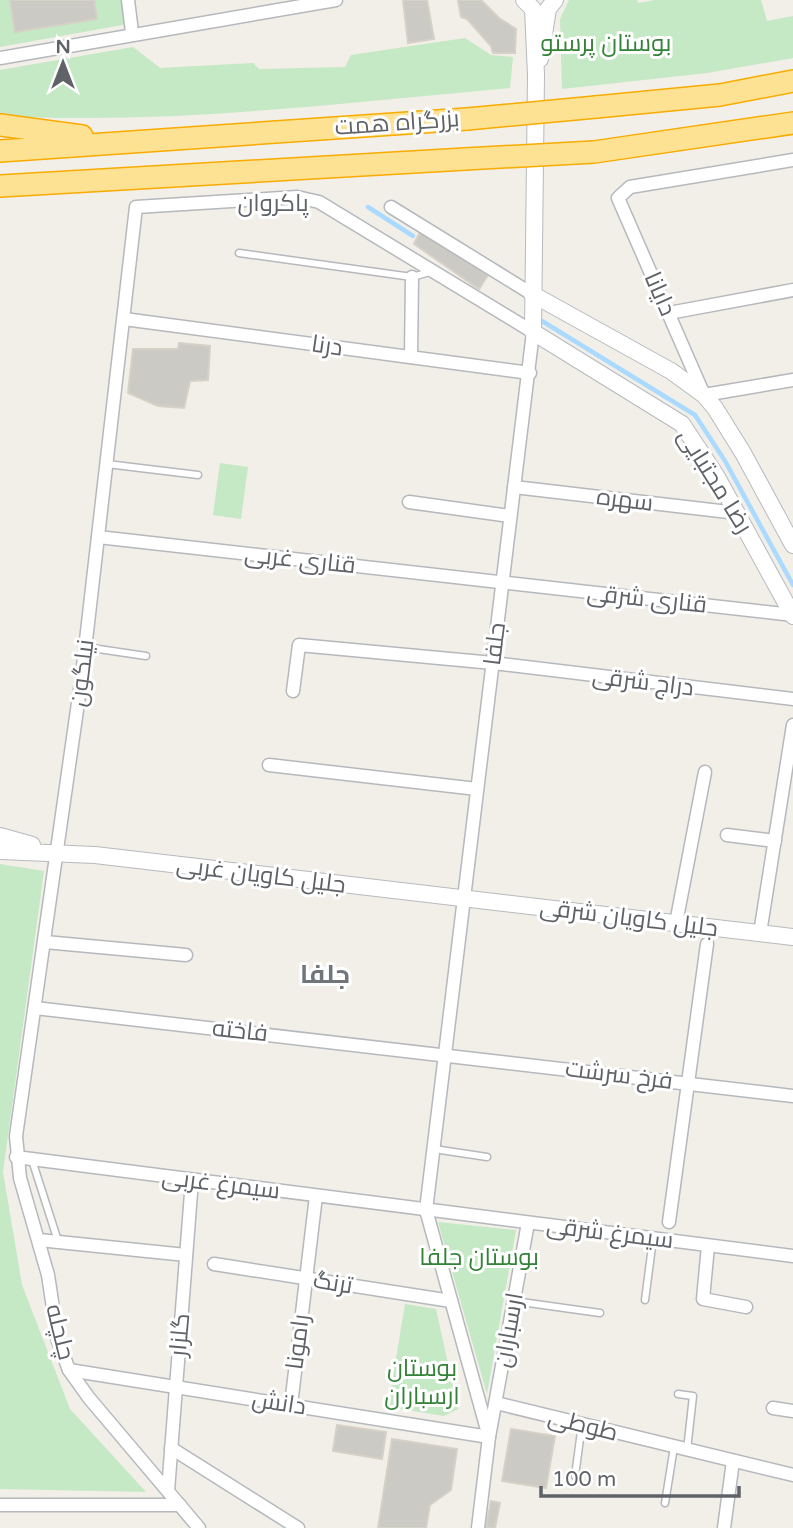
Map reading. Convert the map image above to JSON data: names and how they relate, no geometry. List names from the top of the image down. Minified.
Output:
{"streets":{"highway":["بزرگراه همت"],"main road":["رضا مجتبایی","جلفا","جلیل کاویان غربی","جلیل کاویان شرقی"],"street":["پاکروان","دایانا","درنا","سهره","قناری غربی","قناری شرقی","نیلگون","دراج شرقی","فاخته","فرخ سرشت","سیمرغ غربی","سیمرغ شرقی","ترنگ","ارسباران","چلچله","گلزار","رامونا","دانش","طوطی"]},"crossings":[["پاکروان","رضا مجتبایی"],["پاکروان","جلفا"],["پاکروان","نیلگون"],["دایانا","رضا مجتبایی"],["درنا","جلفا"],["درنا","نیلگون"],["رضا مجتبایی","سهره"],["رضا مجتبایی","قناری شرقی"],["رضا مجتبایی","جلفا"],["سهره","جلفا"],["قناری غربی","قناری شرقی"],["قناری غربی","جلفا"],["قناری غربی","نیلگون"],["قناری شرقی","جلفا"],["جلفا","دراج شرقی"],["جلفا","جلیل کاویان غربی"],["جلفا","جلیل کاویان شرقی"],["جلفا","فاخته"],["جلفا","فرخ سرشت"],["جلفا","سیمرغ غربی"],["جلفا","سیمرغ شرقی"],["جلفا","ارسباران"],["نیلگون","جلیل کاویان غربی"],["نیلگون","فاخته"],["نیلگون","چلچله"],["جلیل کاویان غربی","جلیل کاویان شرقی"],["فاخته","فرخ سرشت"],["سیمرغ غربی","سیمرغ شرقی"],["سیمرغ غربی","ارسباران"],["سیمرغ غربی","چلچله"],["سیمرغ غربی","گلزار"],["سیمرغ غربی","رامونا"],["سیمرغ شرقی","ارسباران"],["ترنگ","ارسباران"],["ترنگ","رامونا"],["ارسباران","دانش"],["ارسباران","طوطی"],["چلچله","گلزار"],["چلچله","دانش"],["گلزار","دانش"],["رامونا","دانش"]],"districts":["جلفا"],"parks":["بوستان پرستو","بوستان جلفا","بوستان ارسباران"],"scale_bar":"100 m","north":"top"}
